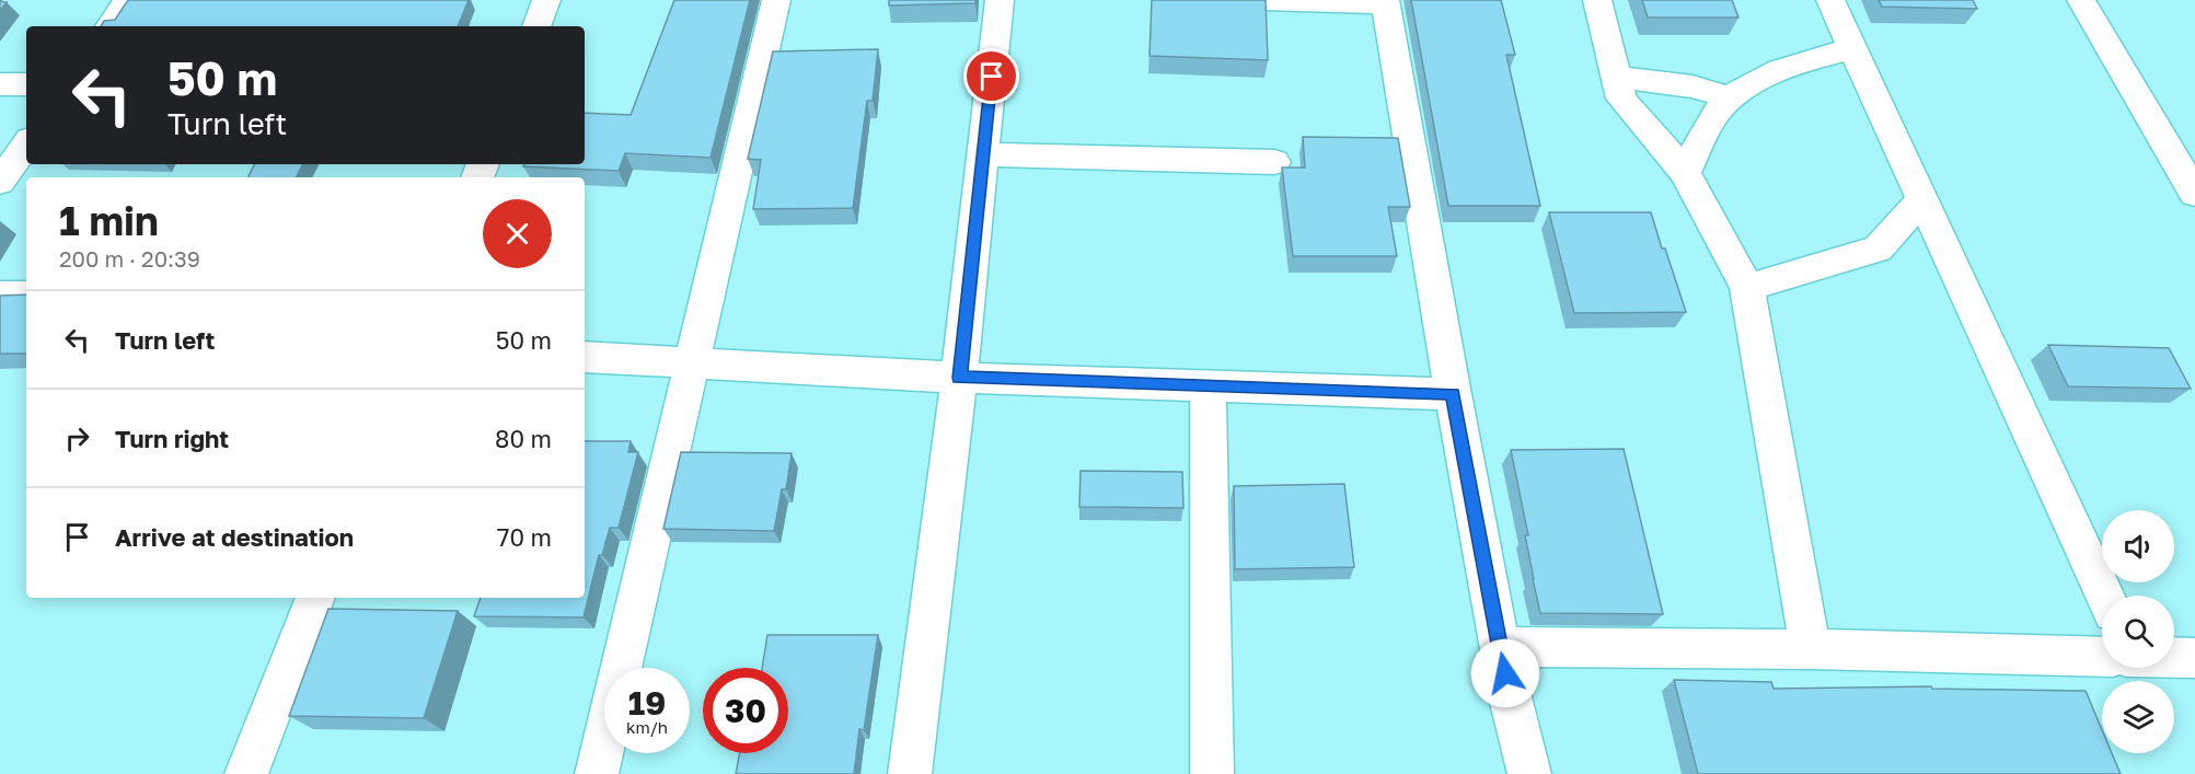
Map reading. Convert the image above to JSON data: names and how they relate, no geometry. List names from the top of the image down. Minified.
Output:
{"page":{"turn":["50 m","Turn left"],"heading":["1 min","200 m · 20:39"],"list":[{"name":"Turn left","value":"50 m"},{"name":"Turn right","value":"80 m"},{"name":"Arrive at destination","value":"70 m"}],"speed":"19 km/h","limit":"30"}}
